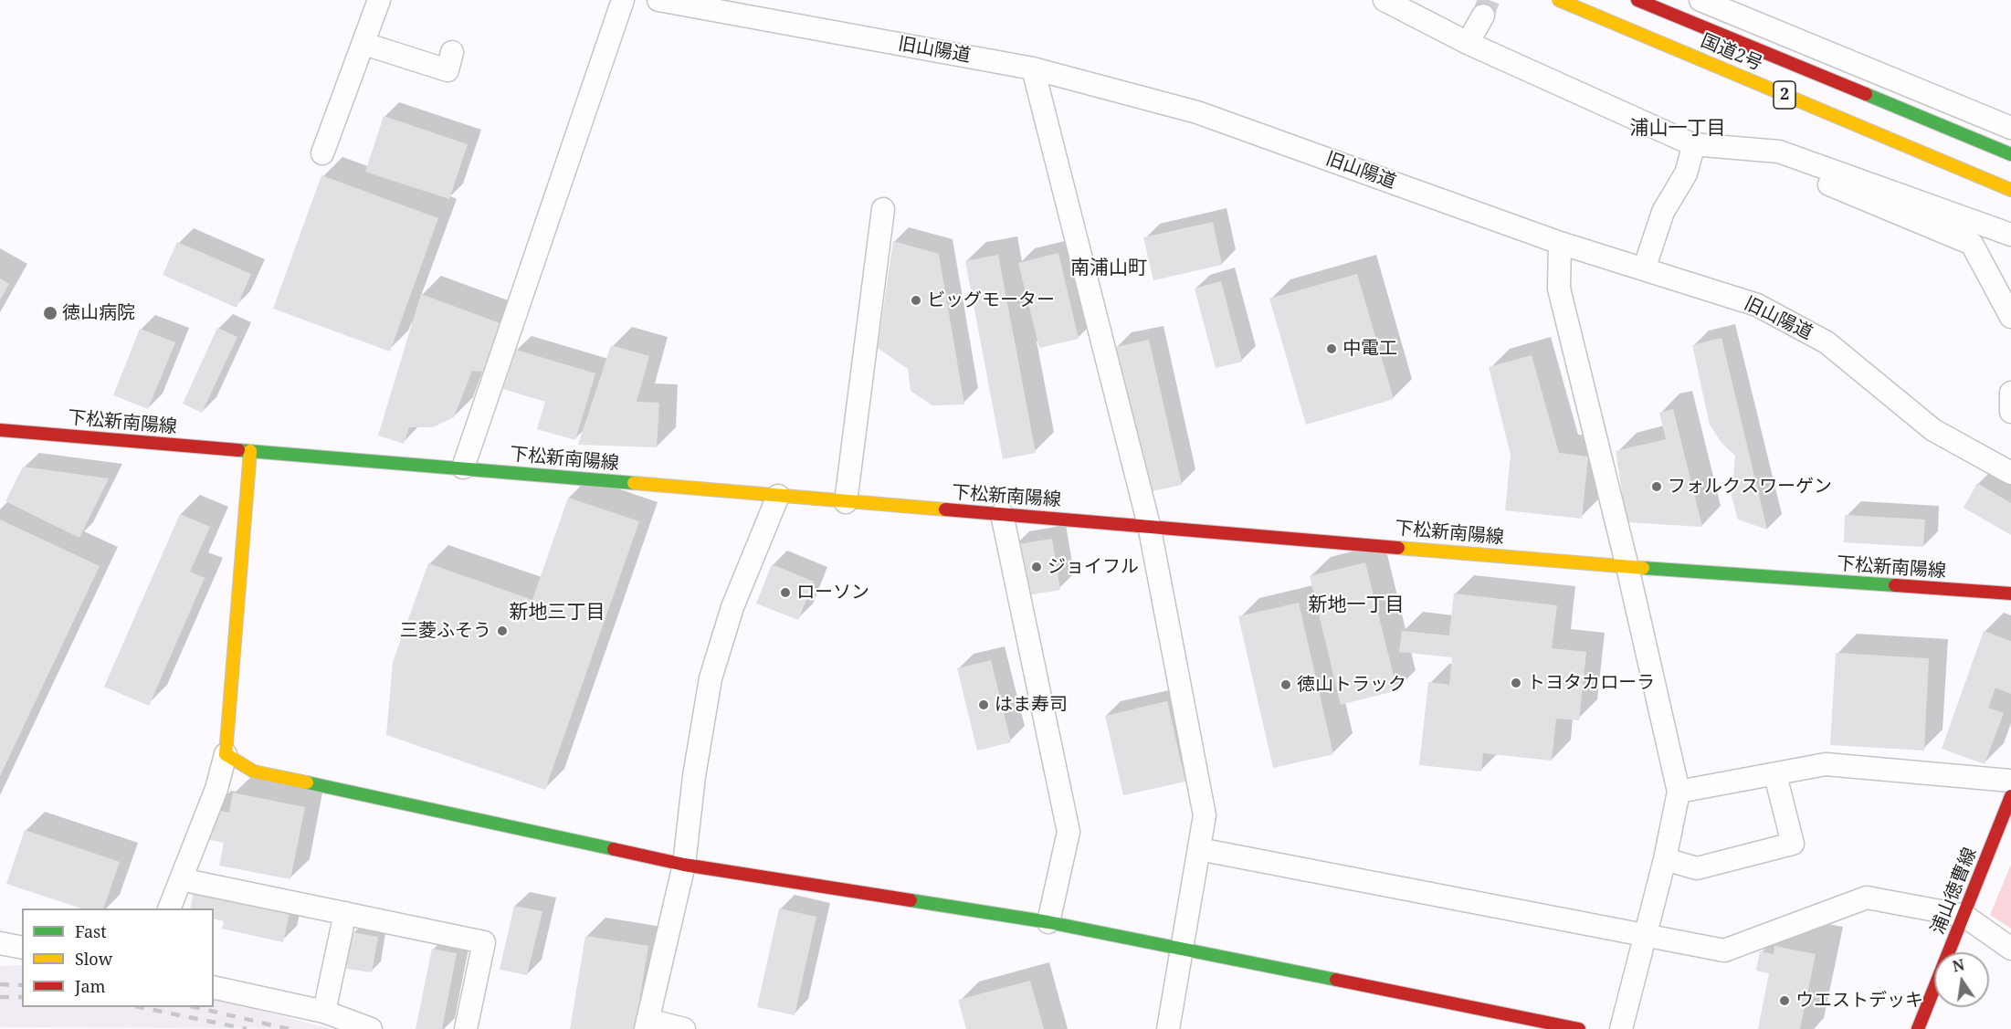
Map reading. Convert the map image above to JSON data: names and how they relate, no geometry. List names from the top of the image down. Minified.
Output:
{"streets":{"main road":["国道2号","2","下松新南陽線","浦山徳曹線"],"street":["旧山陽道"]},"districts":["浦山一丁目","南浦山町","新地一丁目","新地三丁目"],"places":["ビッグモーター","徳山病院","中電工","フォルクスワーゲン","ジョイフル","ローソン","三菱ふそう","トヨタカローラ","徳山トラック","はま寿司","ウエストデッキ"],"legend":["Fast","Slow","Jam"],"north":"top"}
